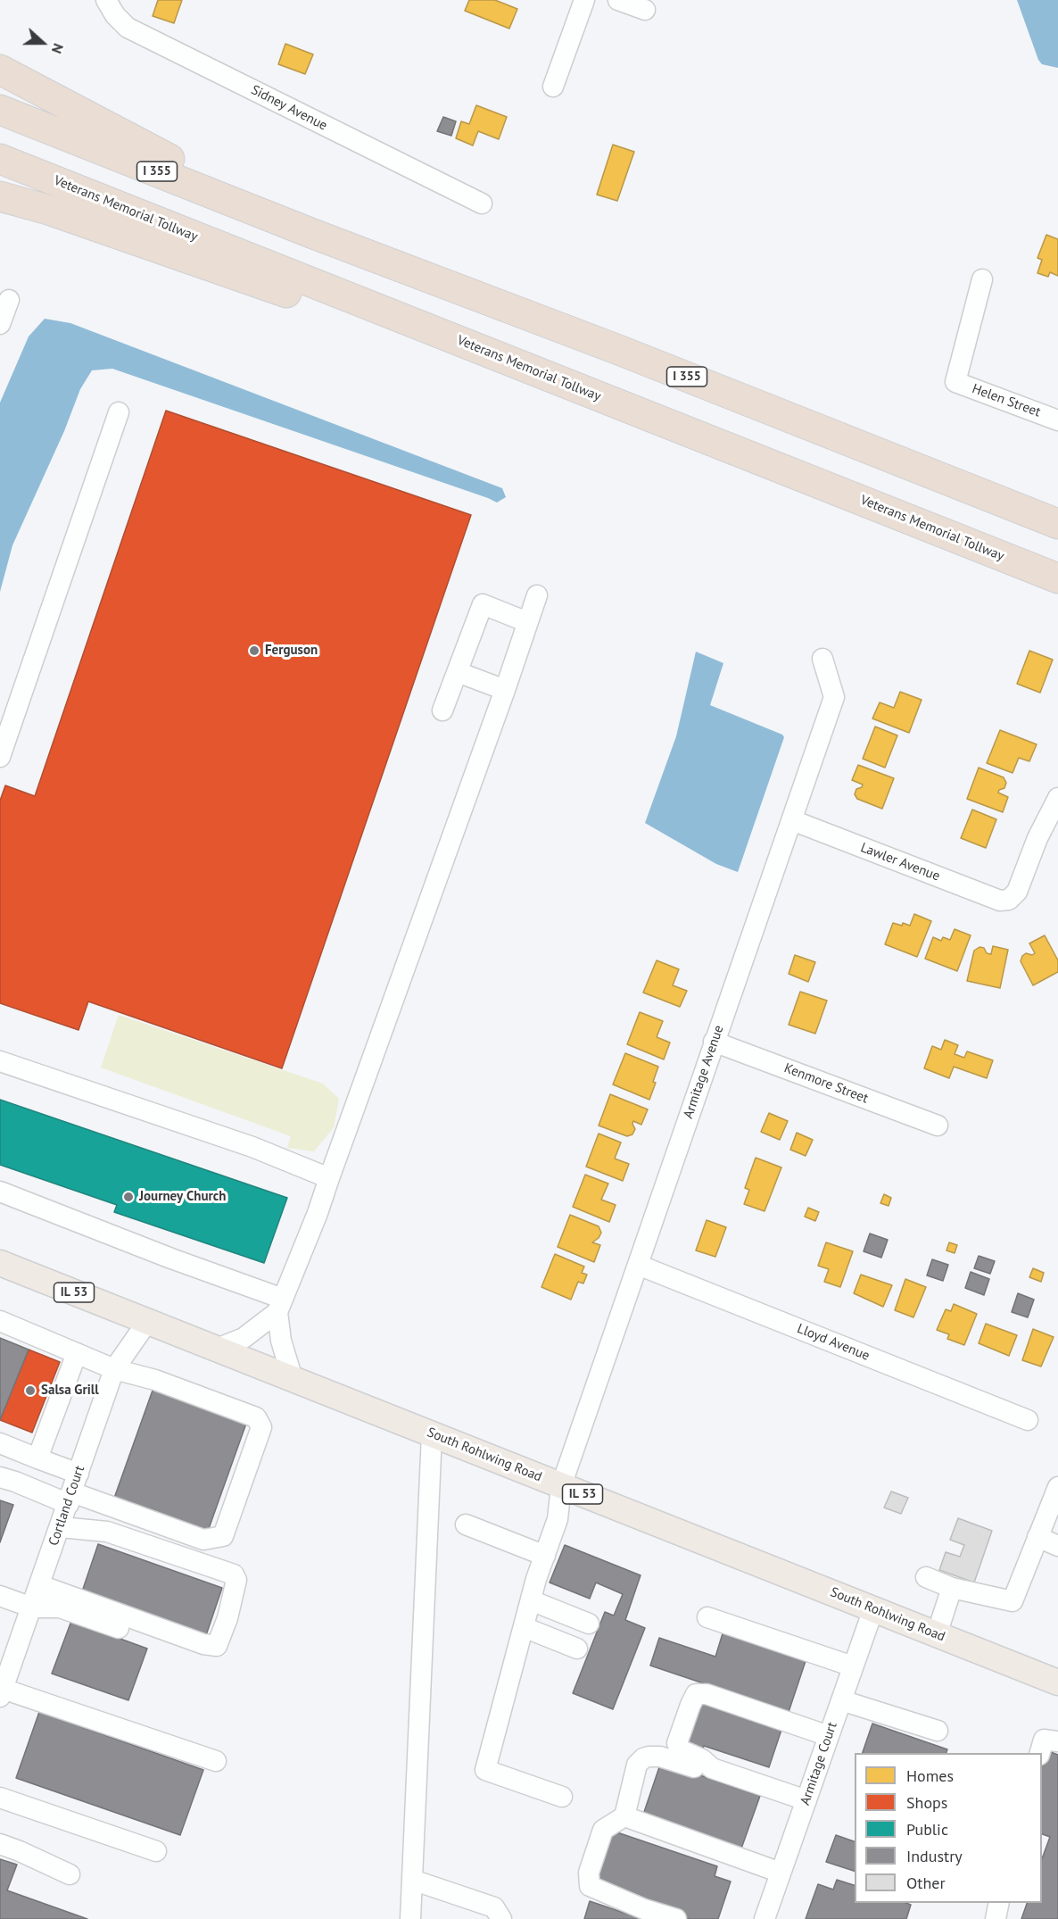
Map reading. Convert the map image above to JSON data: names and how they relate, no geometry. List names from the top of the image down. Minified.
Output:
{"streets":{"highway":["I 355","Veterans Memorial Tollway"],"main road":["IL 53","South Rohlwing Road"],"street":["Sidney Avenue","Helen Street","Lawler Avenue","Armitage Avenue","Kenmore Street","Lloyd Avenue","Cortland Court","Armitage Court"]},"crossings":[["Lawler Avenue","Armitage Avenue"],["Armitage Avenue","Kenmore Street"],["Armitage Avenue","Lloyd Avenue"],["Armitage Avenue","South Rohlwing Road"],["South Rohlwing Road","Cortland Court"],["South Rohlwing Road","Armitage Court"]],"places":["Ferguson","Journey Church","Salsa Grill"],"legend":["Homes","Shops","Public","Industry","Other"],"north":"right"}
